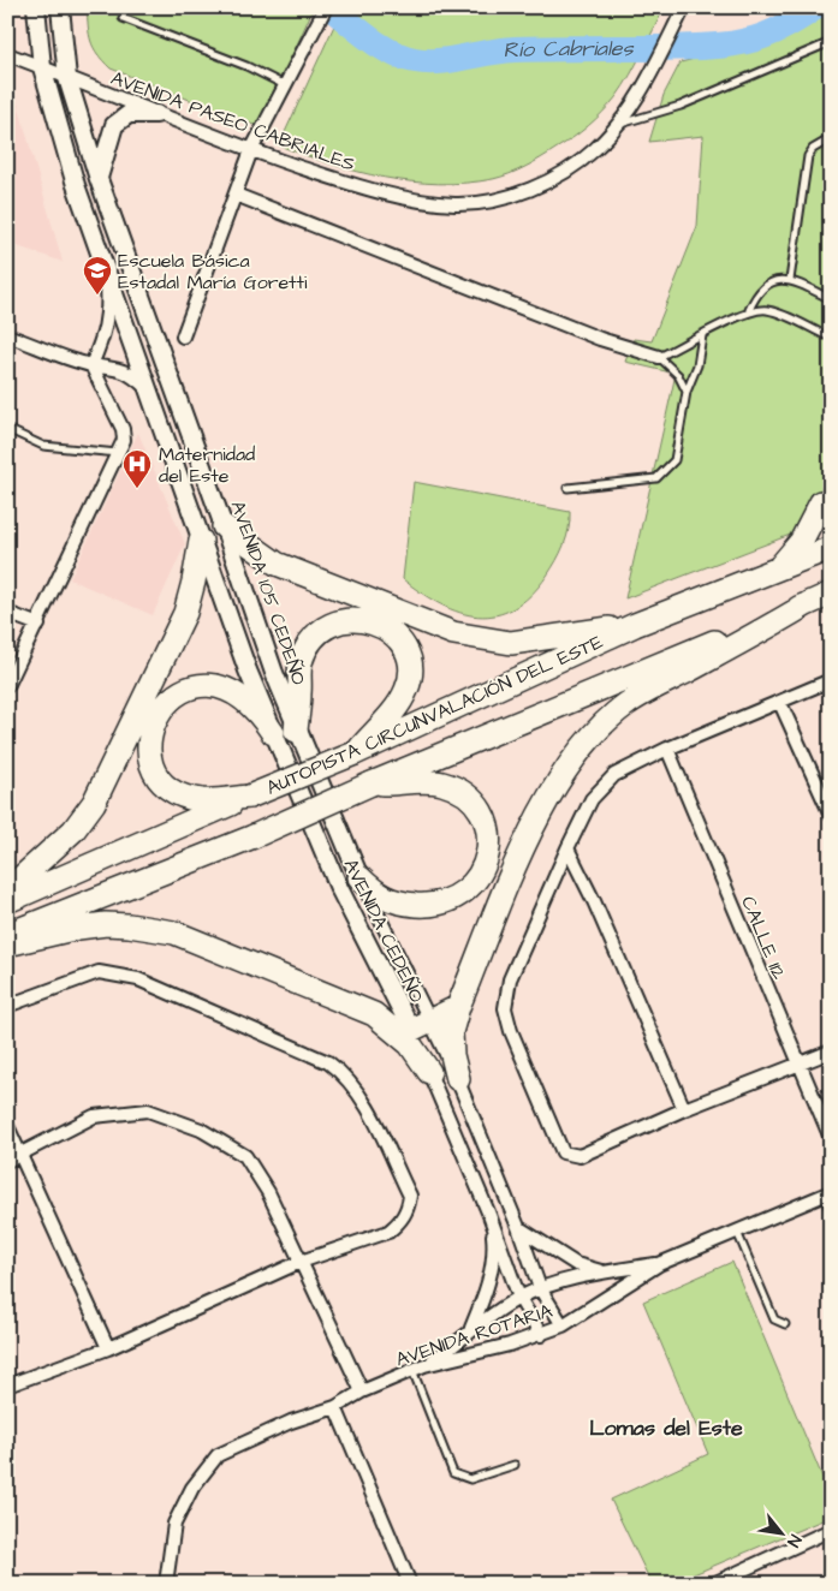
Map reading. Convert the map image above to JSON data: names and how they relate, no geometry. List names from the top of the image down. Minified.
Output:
{"streets":{"highway":["AUTOPISTA CIRCUNVALACIÓN DEL ESTE"],"main road":["AVENIDA 105 CEDEÑO","AVENIDA CEDEÑO"],"street":["AVENIDA PASEO CABRIALES","CALLE 112","AVENIDA ROTARIA"]},"crossings":[["AVENIDA PASEO CABRIALES","AVENIDA 105 CEDEÑO"],["AVENIDA 105 CEDEÑO","AVENIDA CEDEÑO"],["AVENIDA CEDEÑO","AVENIDA ROTARIA"]],"districts":["Lomas del Este"],"water":["Río Cabriales"],"places":{"school or university":["Escuela Básica Estadal María Goretti"],"hospital":["Maternidad del Este"]},"north":"bottom right"}
